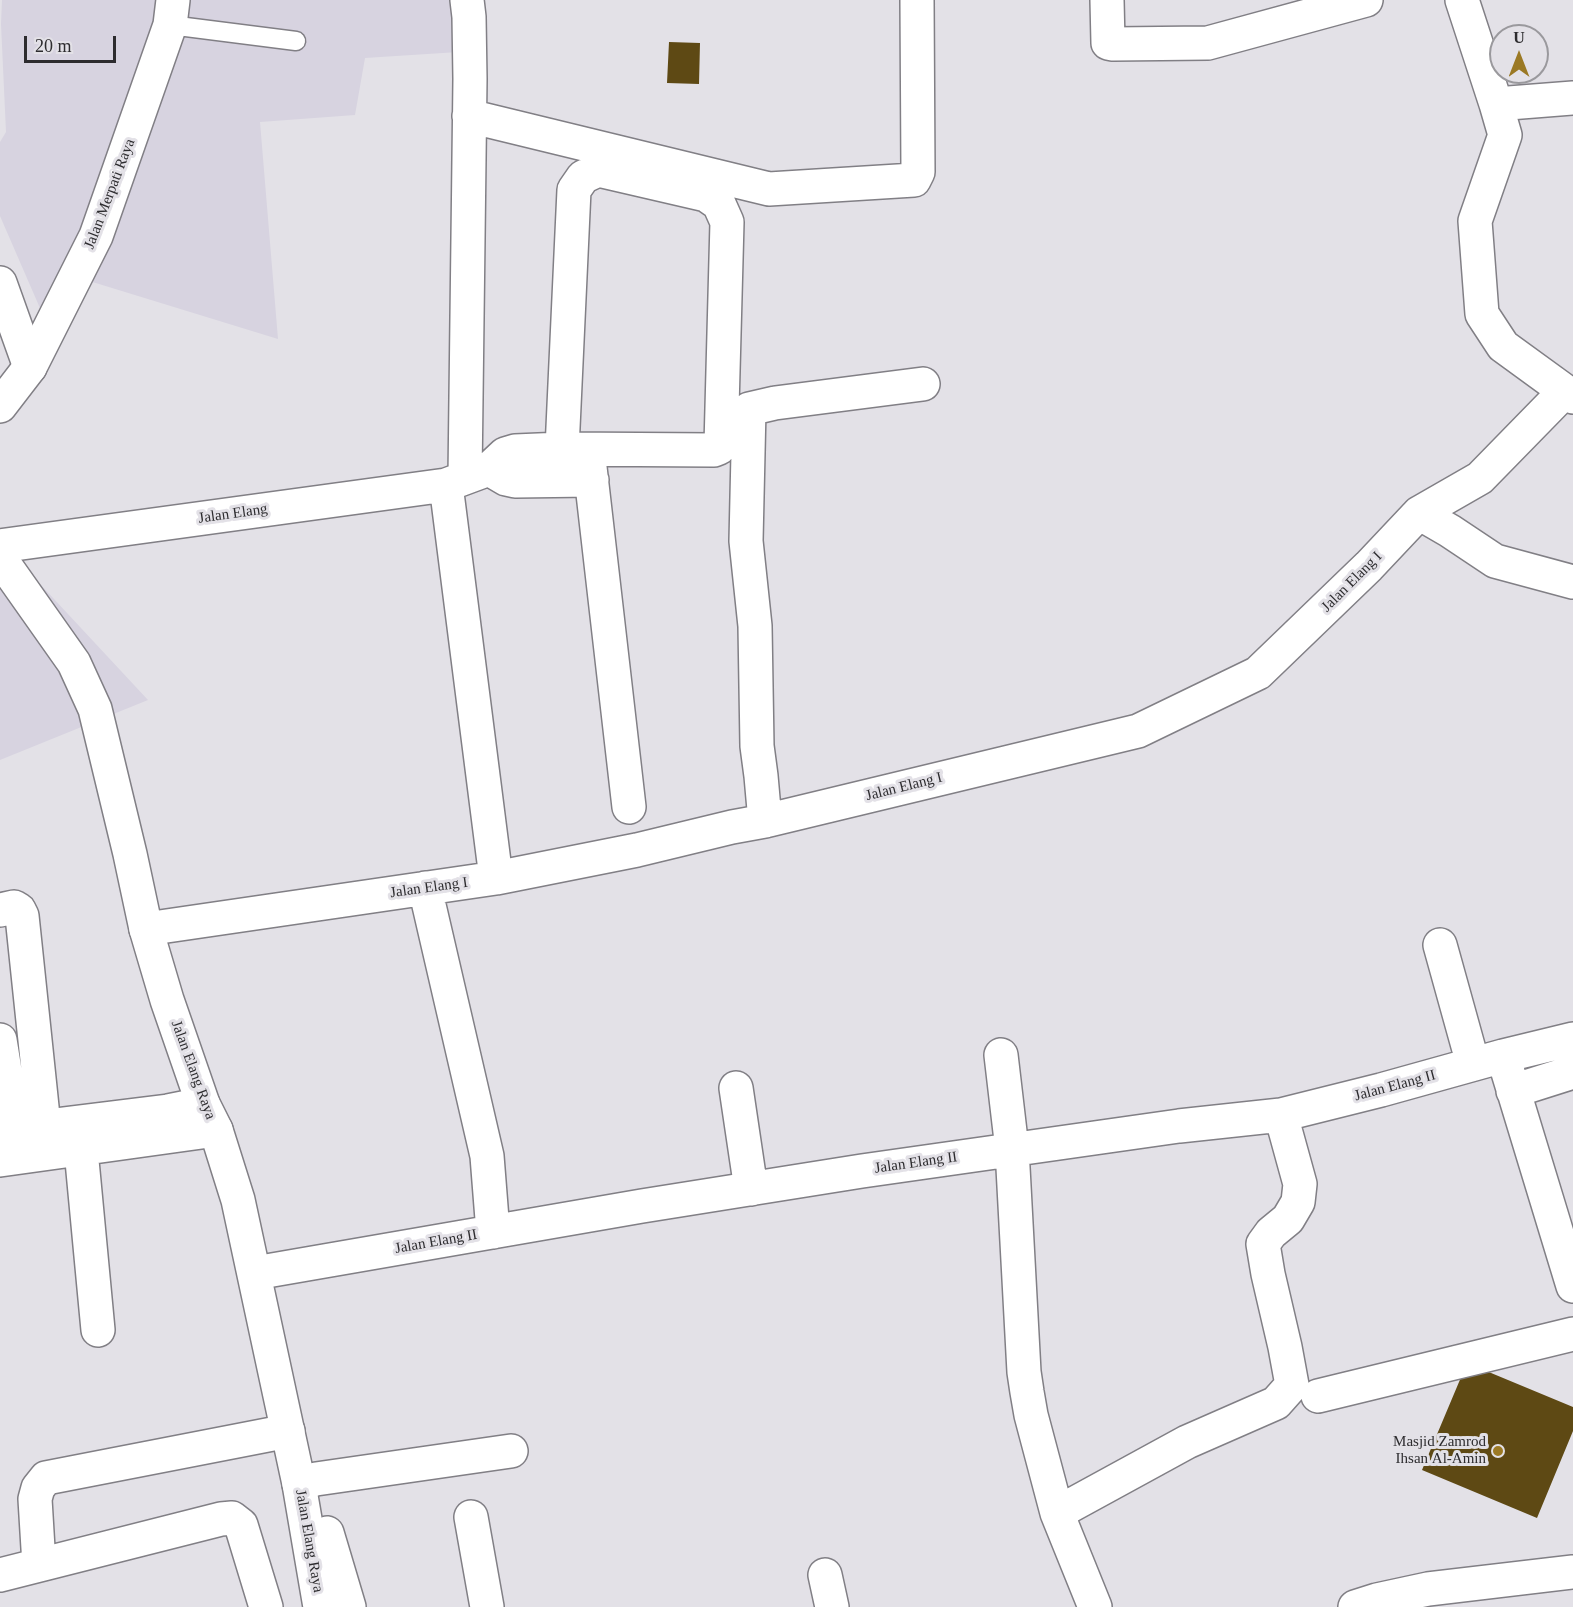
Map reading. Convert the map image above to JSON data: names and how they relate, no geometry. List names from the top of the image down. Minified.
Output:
{"streets":{"street":["Jalan Merpati Raya","Jalan Elang","Jalan Elang I","Jalan Elang Raya","Jalan Elang II"]},"crossings":[["Jalan Elang I","Jalan Elang Raya"],["Jalan Elang Raya","Jalan Elang II"]],"places":["Masjid Zamrod Ihsan Al-Amin"],"scale_bar":"20 m","north":"top"}
